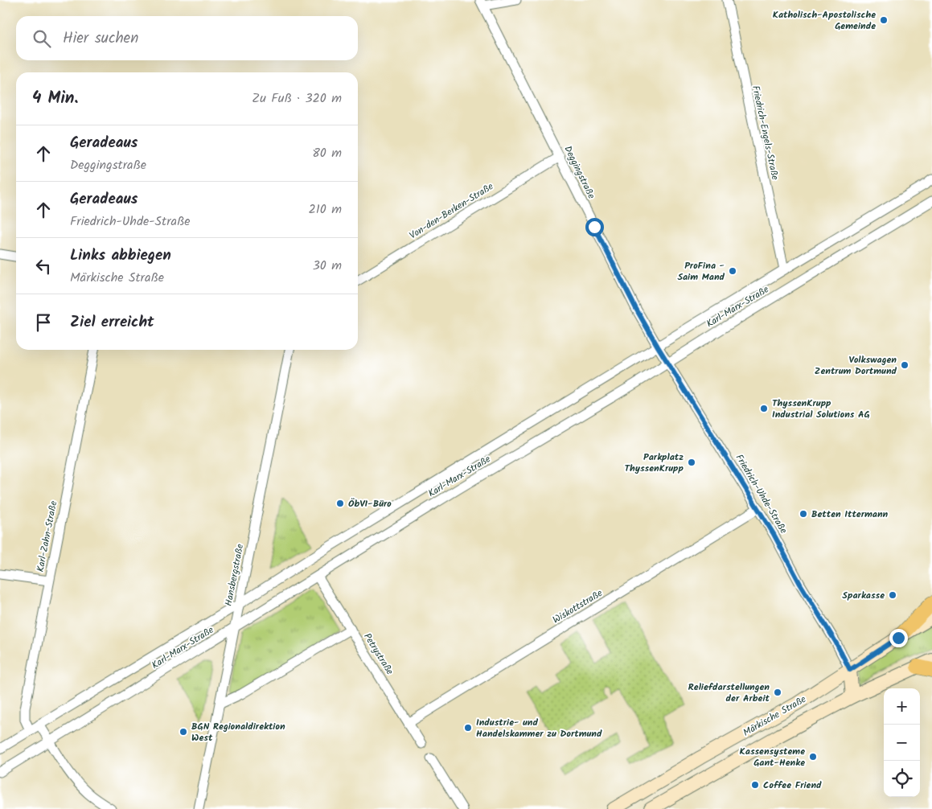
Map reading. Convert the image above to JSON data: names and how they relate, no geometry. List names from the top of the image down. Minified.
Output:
{"streets":{"main road":["Märkische Straße"],"street":["Friedrich-Engels-Straße","Deggingstraße","Von-den-Berken-Straße","Karl-Marx-Straße","Friedrich-Uhde-Straße","Karl-Zahn-Straße","Hansbergstraße","Wiskottstraße","Petrystraße"]},"crossings":[["Friedrich-Engels-Straße","Karl-Marx-Straße"],["Deggingstraße","Von-den-Berken-Straße"],["Deggingstraße","Karl-Marx-Straße"],["Deggingstraße","Friedrich-Uhde-Straße"],["Karl-Marx-Straße","Friedrich-Uhde-Straße"],["Karl-Marx-Straße","Karl-Zahn-Straße"],["Karl-Marx-Straße","Hansbergstraße"],["Karl-Marx-Straße","Petrystraße"],["Friedrich-Uhde-Straße","Wiskottstraße"],["Friedrich-Uhde-Straße","Märkische Straße"],["Wiskottstraße","Petrystraße"]],"places":["Katholisch-Apostolische Gemeinde","ProFina - Saim Mand","Volkswagen Zentrum Dortmund","ThyssenKrupp Industrial Solutions AG","Parkplatz ThyssenKrupp","ÖbVI-Büro","Betten Ittermann","Sparkasse","Reliefdarstellungen der Arbeit","Industrie- und Handelskammer zu Dortmund","BGN Regionaldirektion West","Kassensysteme Gant-Henke","Coffee Friend"],"page":{"search":"Hier suchen","heading":["4 Min.","Zu Fuß · 320 m"],"list":[["Geradeaus","Deggingstraße","80 m"],["Geradeaus","Friedrich-Uhde-Straße","210 m"],["Links abbiegen","Märkische Straße","30 m"],"Ziel erreicht"],"map_buttons":["+","−"]}}
